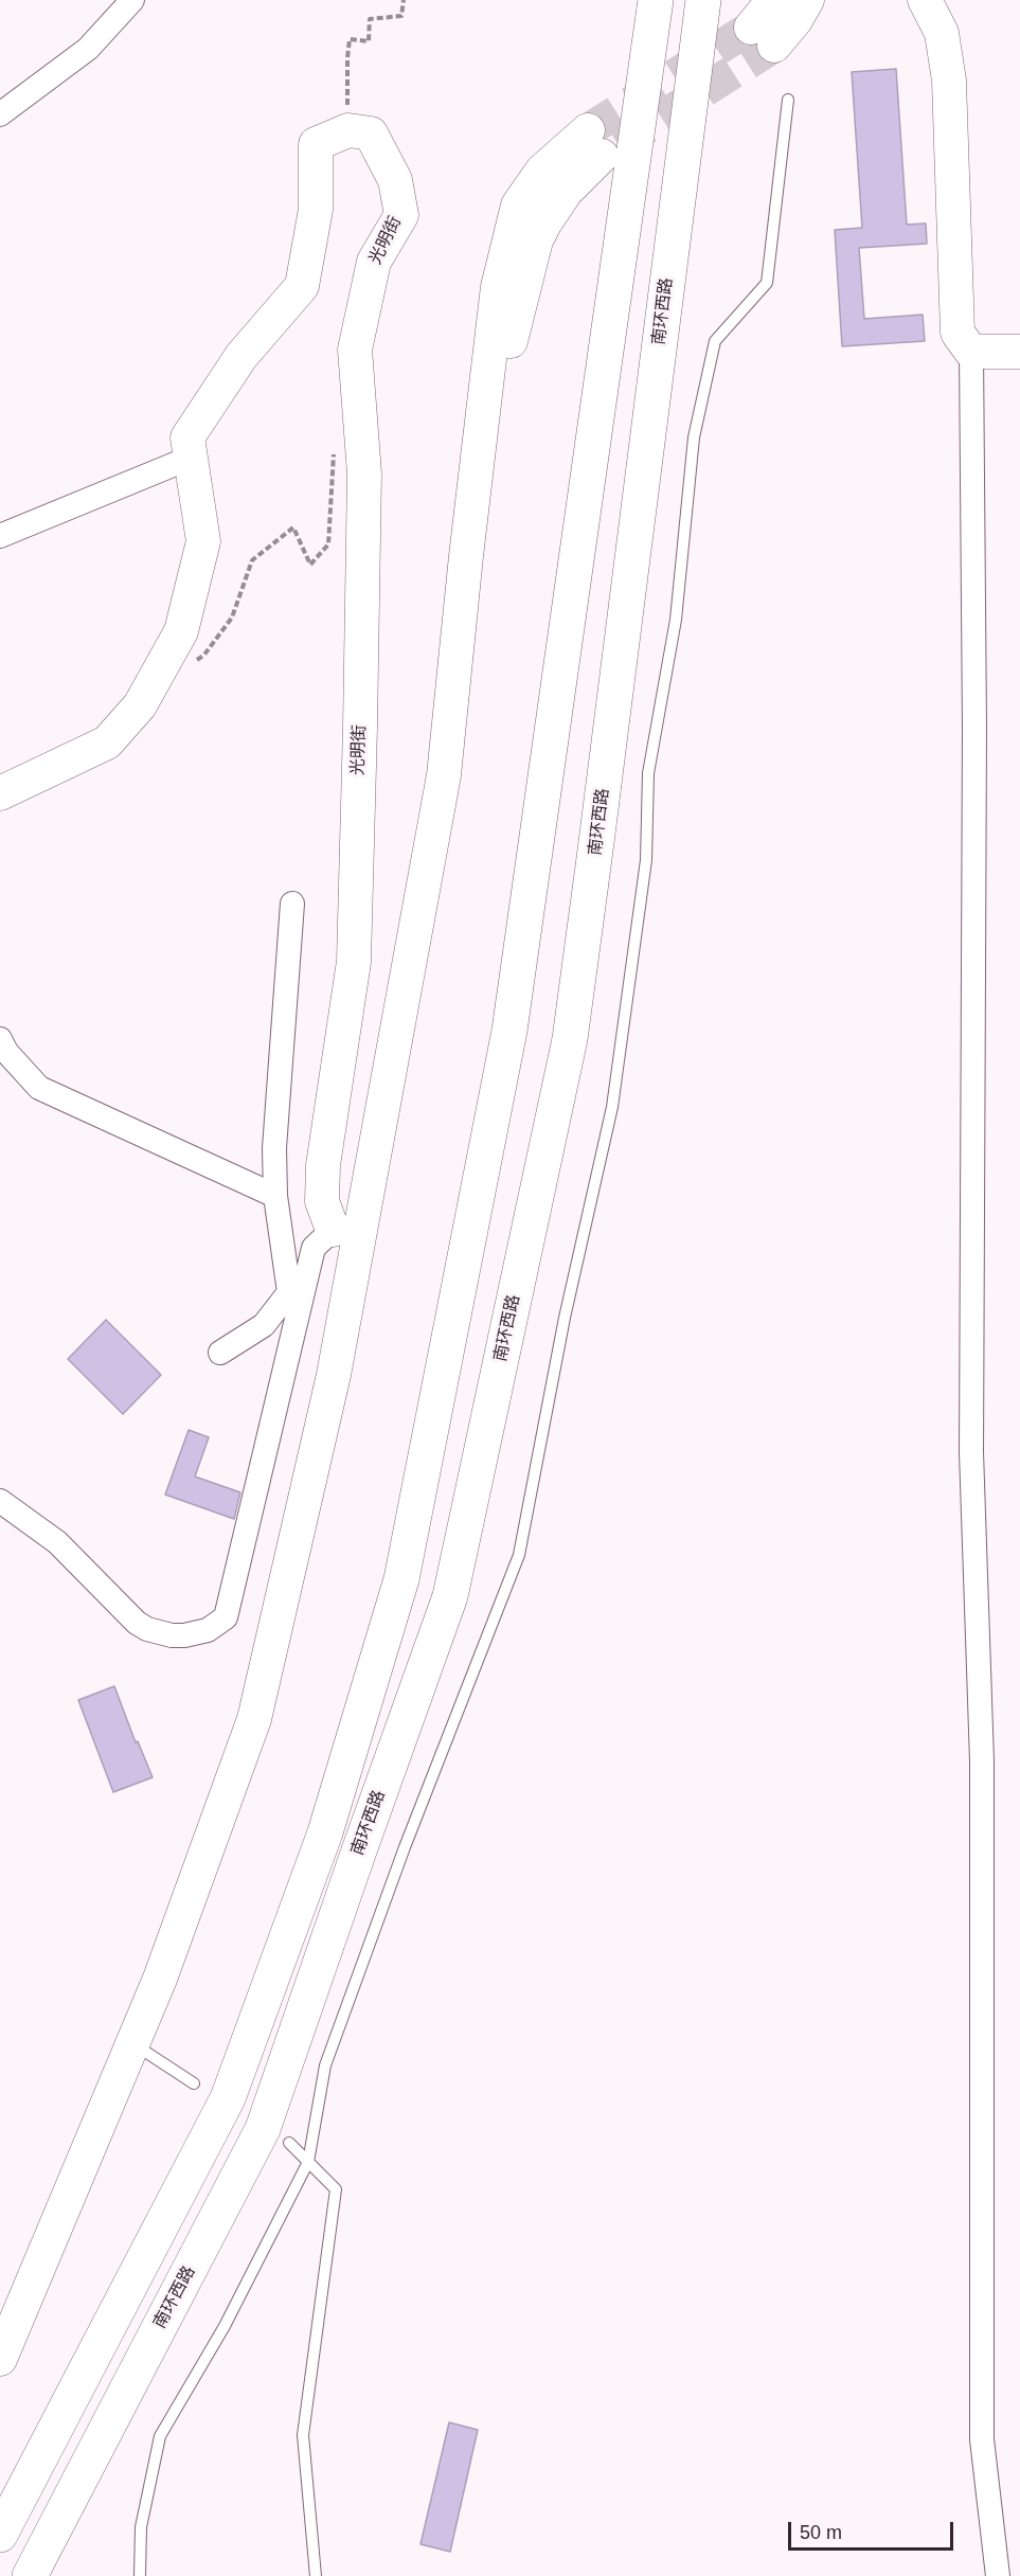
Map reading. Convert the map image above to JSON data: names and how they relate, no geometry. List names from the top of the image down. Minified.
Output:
{"streets":{"highway":["南环西路"],"street":["光明街"]},"scale_bar":"50 m"}
